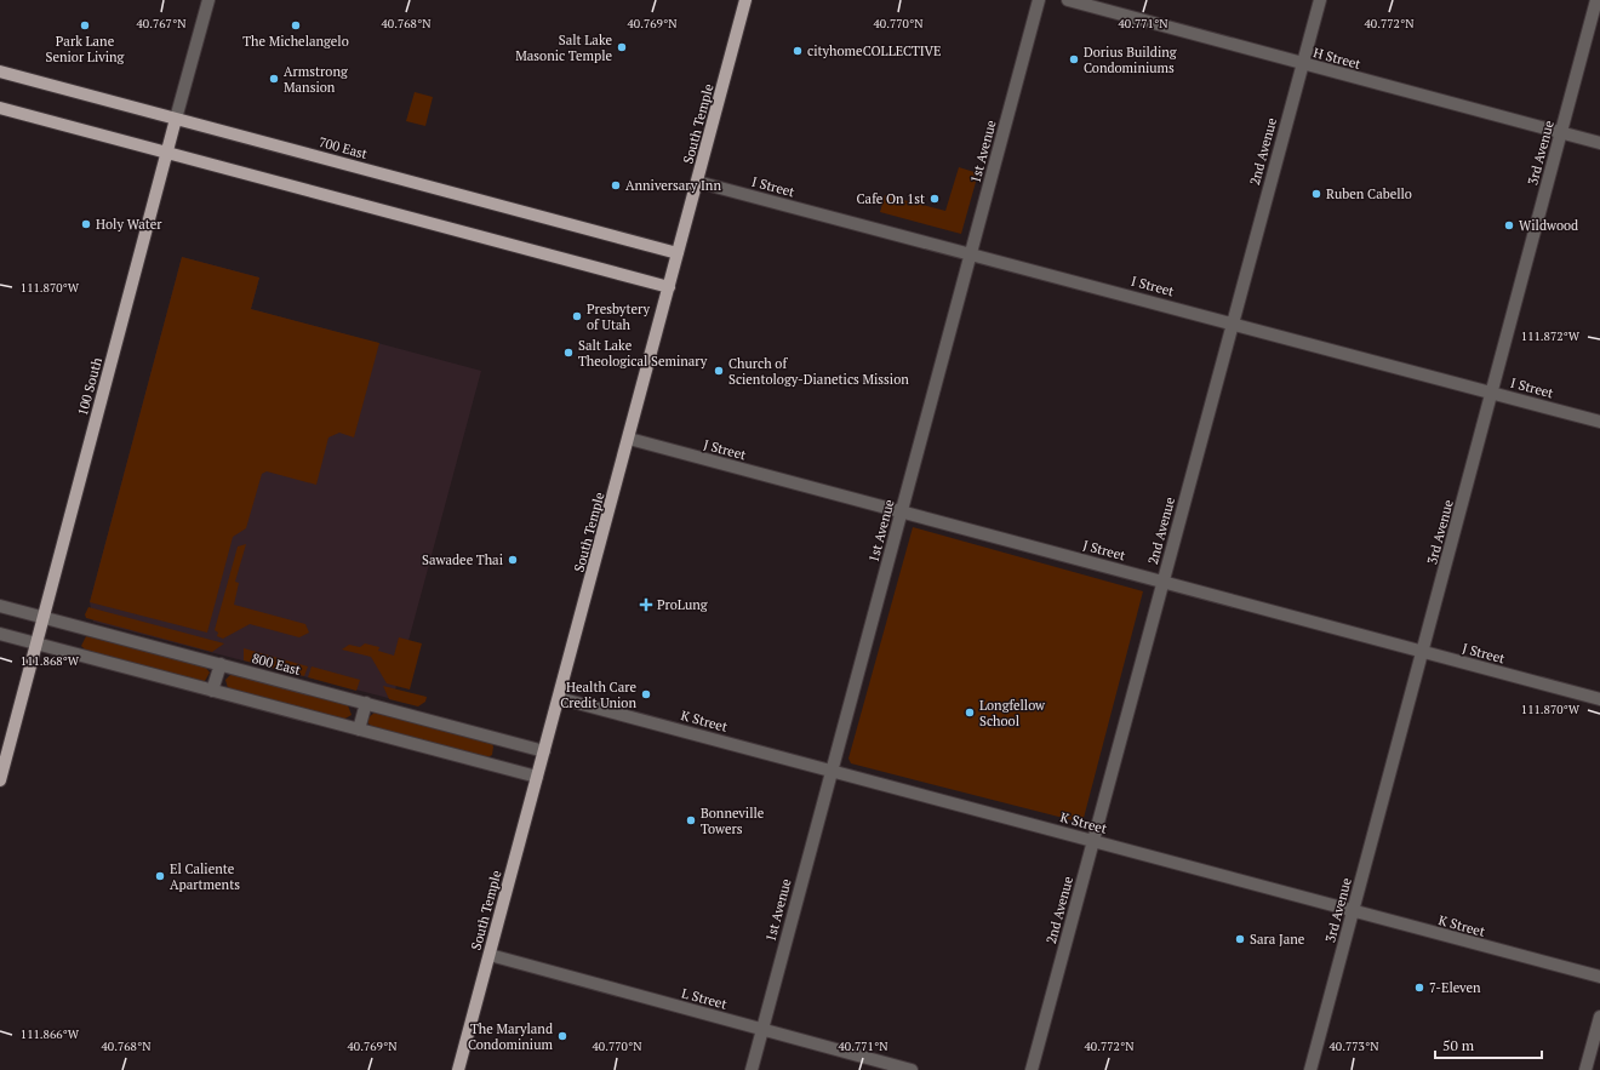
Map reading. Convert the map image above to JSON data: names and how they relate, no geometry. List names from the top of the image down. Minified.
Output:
{"streets":{"main road":["South Temple","700 East","100 South"],"street":["H Street","1st Avenue","2nd Avenue","3rd Avenue","I Street","J Street","800 East","K Street","L Street"]},"crossings":[["H Street","2nd Avenue"],["H Street","3rd Avenue"],["South Temple","700 East"],["South Temple","I Street"],["South Temple","J Street"],["South Temple","800 East"],["South Temple","K Street"],["South Temple","L Street"],["700 East","100 South"],["1st Avenue","I Street"],["1st Avenue","J Street"],["1st Avenue","K Street"],["1st Avenue","L Street"],["2nd Avenue","I Street"],["2nd Avenue","J Street"],["2nd Avenue","K Street"],["3rd Avenue","I Street"],["3rd Avenue","J Street"],["3rd Avenue","K Street"],["100 South","800 East"]],"places":{"other":["Park Lane Senior Living","The Michelangelo","Salt Lake Masonic Temple","cityhomeCOLLECTIVE","Dorius Building Condominiums","Armstrong Mansion","Anniversary Inn","Ruben Cabello","Cafe On 1st","Holy Water","Wildwood","Presbytery of Utah","Salt Lake Theological Seminary","Church of Scientology-Dianetics Mission","Sawadee Thai","Health Care Credit Union","Longfellow School","Bonneville Towers","El Caliente Apartments","Sara Jane","7-Eleven","The Maryland Condominium"],"health":["ProLung"]},"scale_bar":"50 m","coordinates":["40.767°N","40.768°N","40.769°N","40.770°N","40.771°N","40.772°N","111.870°W","111.872°W","111.868°W","111.866°W","40.773°N"]}
